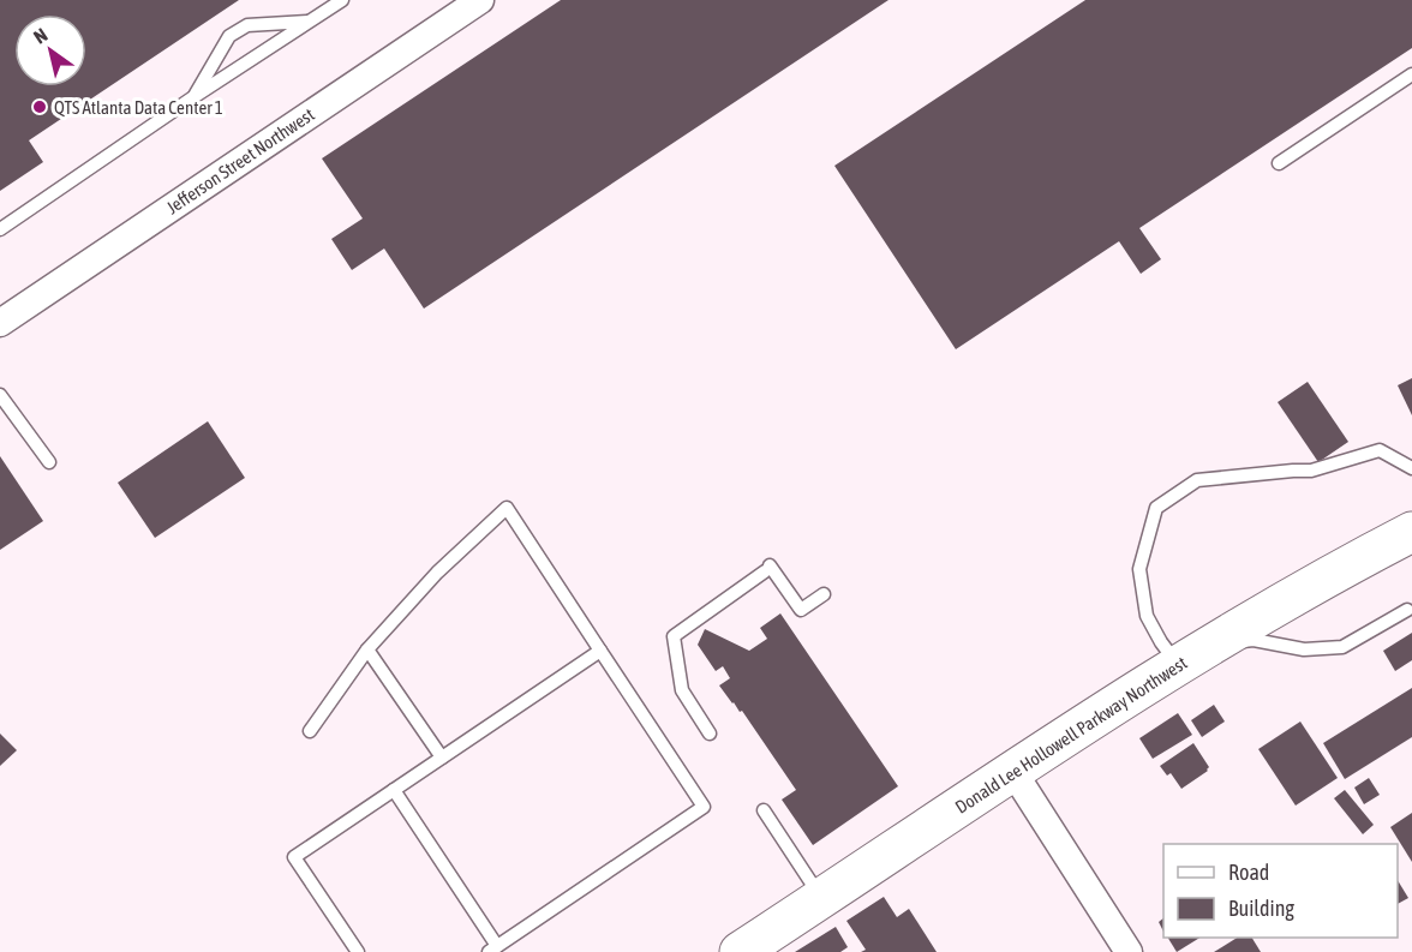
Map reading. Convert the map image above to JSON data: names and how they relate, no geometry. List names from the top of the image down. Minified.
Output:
{"streets":{"main road":["Donald Lee Hollowell Parkway Northwest"],"street":["Jefferson Street Northwest"]},"places":["QTS Atlanta Data Center 1"],"legend":["Road","Building"],"north":"top left"}
